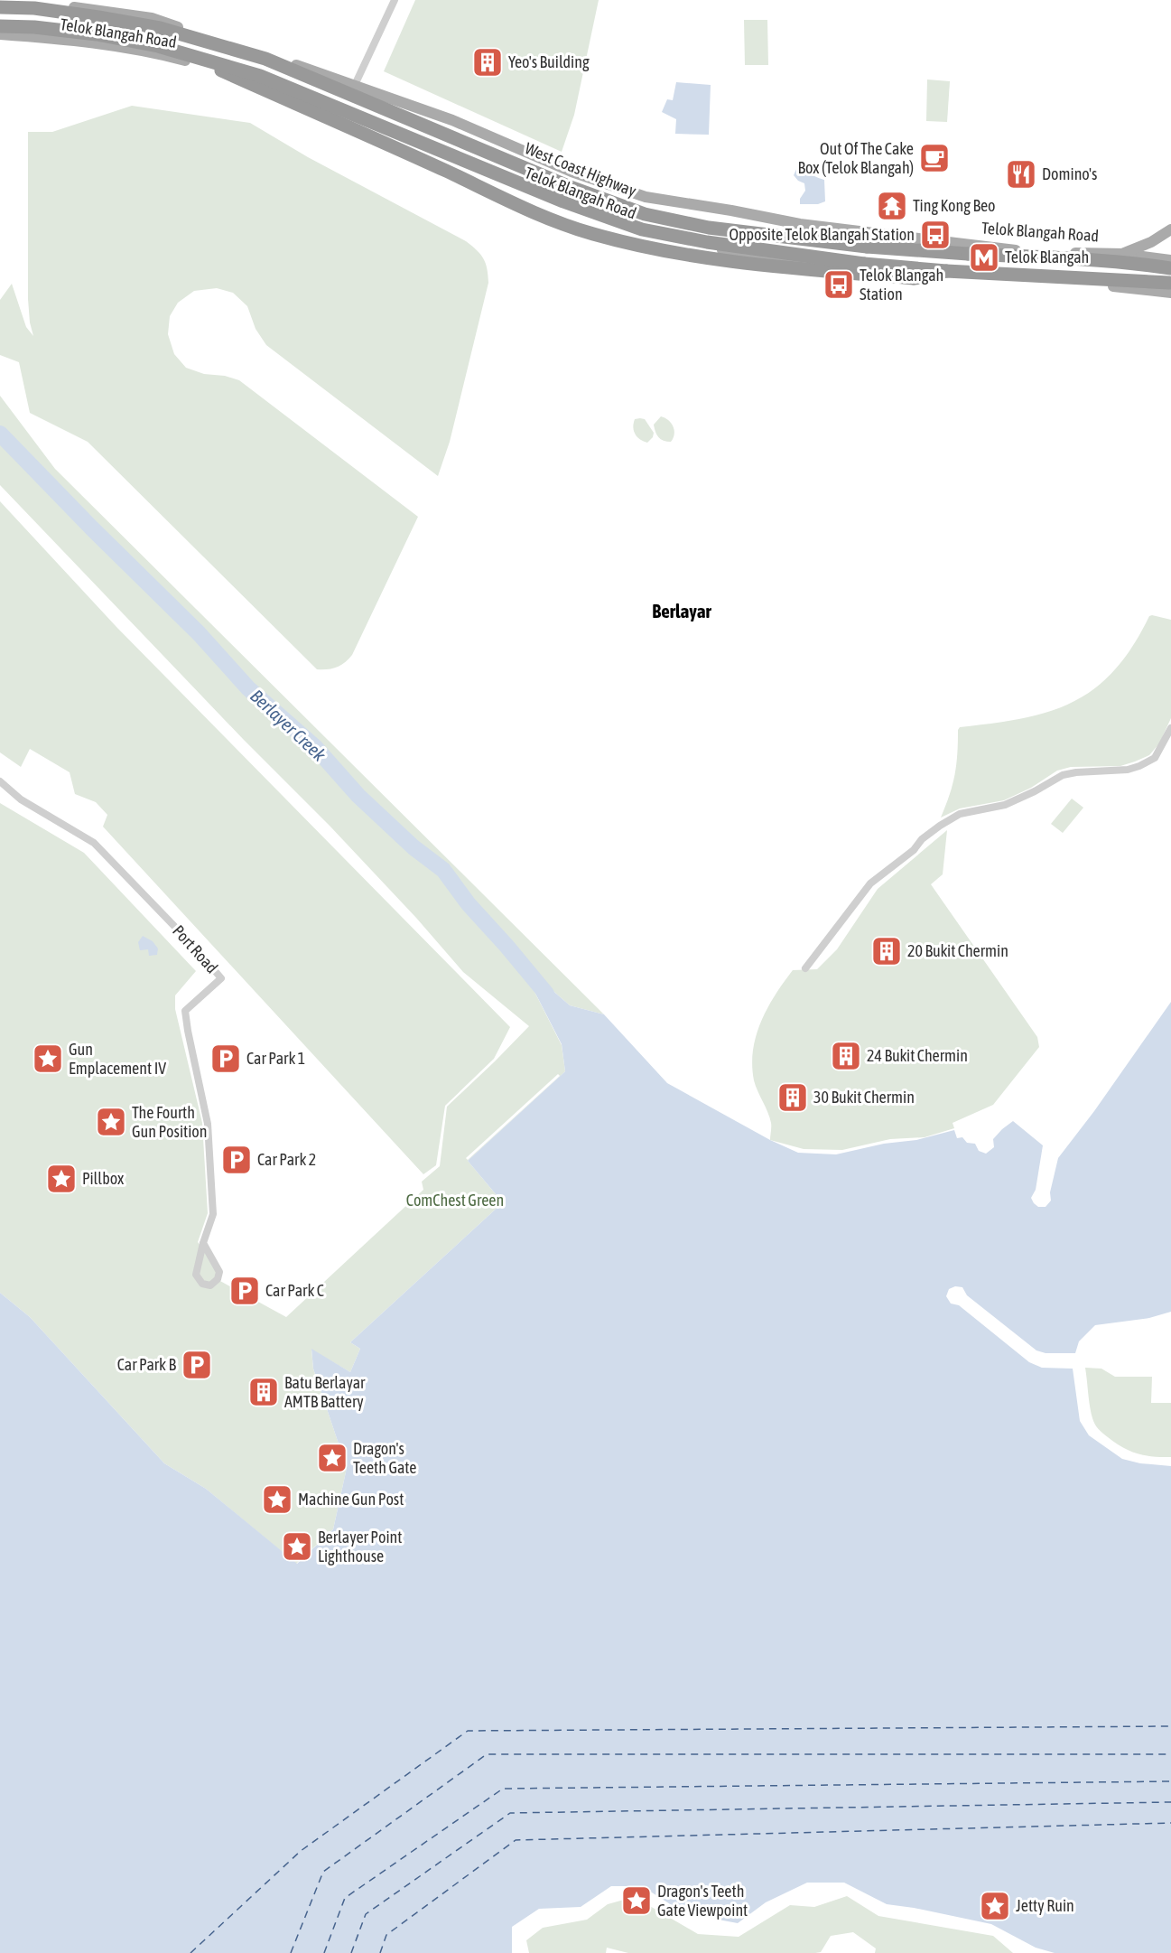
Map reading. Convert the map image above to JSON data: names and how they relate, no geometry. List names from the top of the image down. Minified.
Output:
{"streets":{"highway":["West Coast Highway"],"main road":["Telok Blangah Road"],"street":["Port Road"]},"districts":["Berlayar"],"water":["Berlayer Creek"],"parks":["ComChest Green"],"places":{"building":["Yeo's Building","20 Bukit Chermin","24 Bukit Chermin","30 Bukit Chermin","Batu Berlayar AMTB Battery"],"cafe":["Out Of The Cake Box (Telok Blangah)"],"restaurant":["Domino's"],"temple":["Ting Kong Beo"],"bus stop":["Opposite Telok Blangah Station","Telok Blangah Station"],"metro station":["Telok Blangah"],"place":["Gun Emplacement IV","The Fourth Gun Position","Pillbox","Dragon's Teeth Gate","Machine Gun Post","Berlayer Point Lighthouse","Dragon's Teeth Gate Viewpoint","Jetty Ruin"],"parking":["Car Park 1","Car Park 2","Car Park C","Car Park B"]}}
